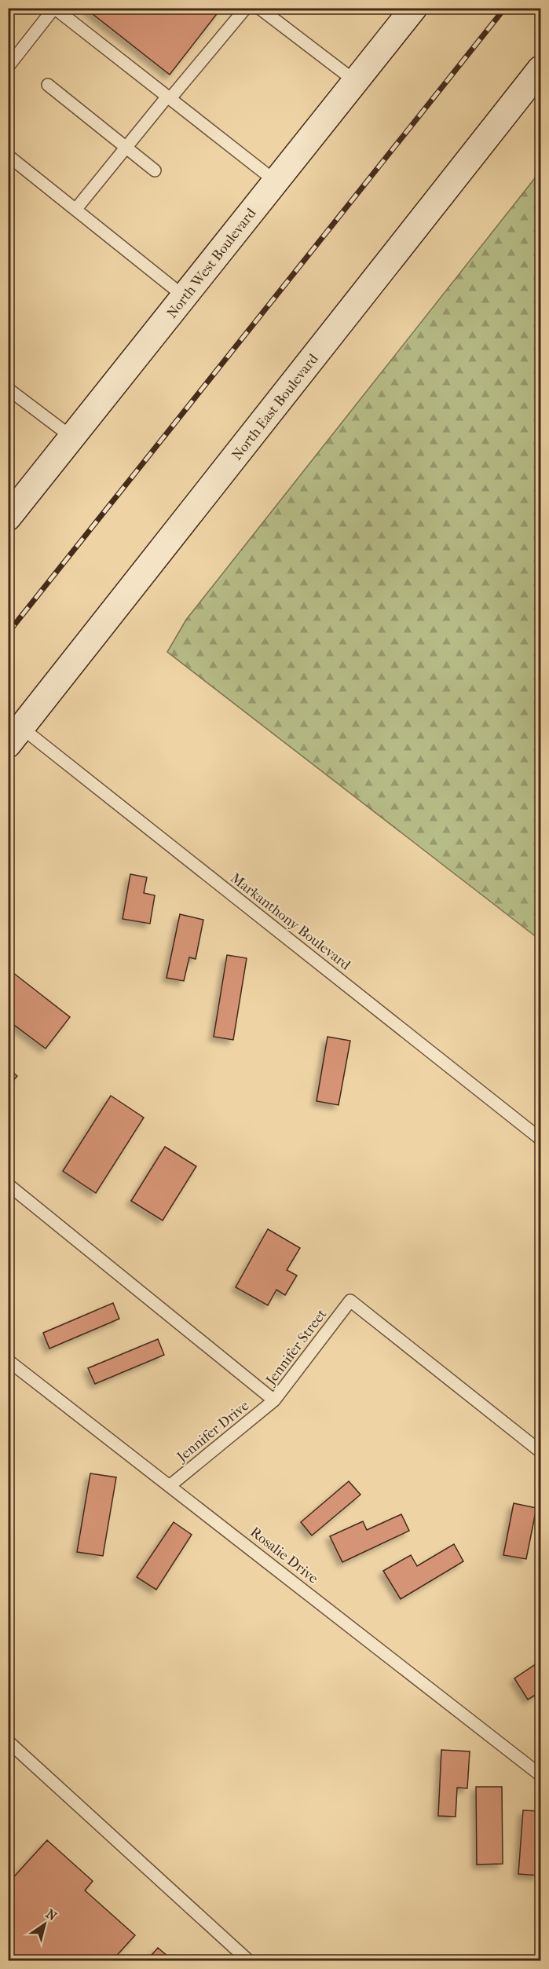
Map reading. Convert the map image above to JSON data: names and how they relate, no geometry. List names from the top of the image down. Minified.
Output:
{"streets":{"main road":["North West Boulevard","North East Boulevard"],"lane":["Markanthony Boulevard","Jennifer Street","Jennifer Drive","Rosalie Drive"]},"crossings":[["North East Boulevard","Markanthony Boulevard"],["Jennifer Street","Jennifer Drive"],["Jennifer Drive","Rosalie Drive"]],"north":"top right"}
